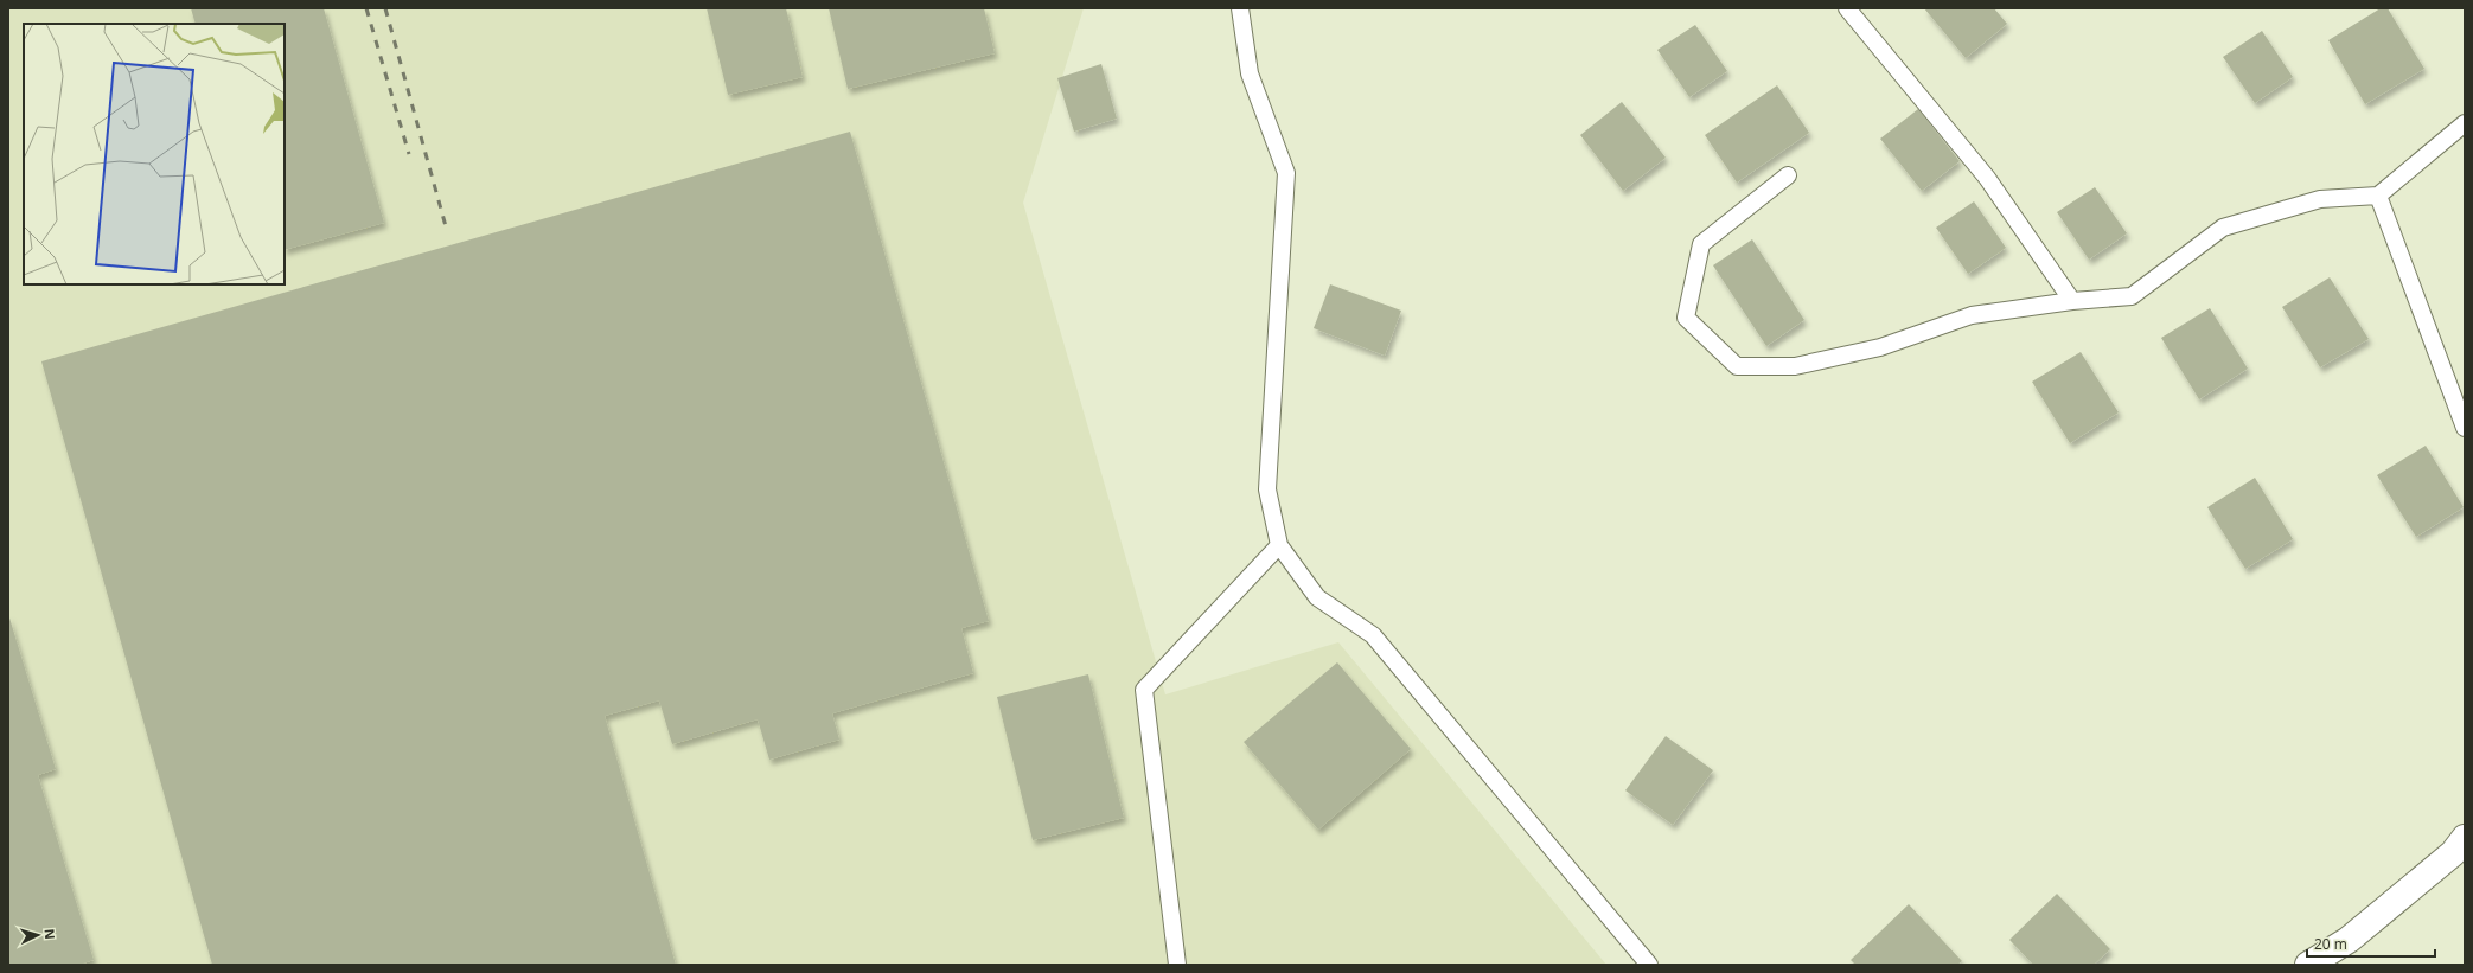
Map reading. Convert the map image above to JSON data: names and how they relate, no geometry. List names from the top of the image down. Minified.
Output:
{"scale_bar":"20 m","north":"right"}
